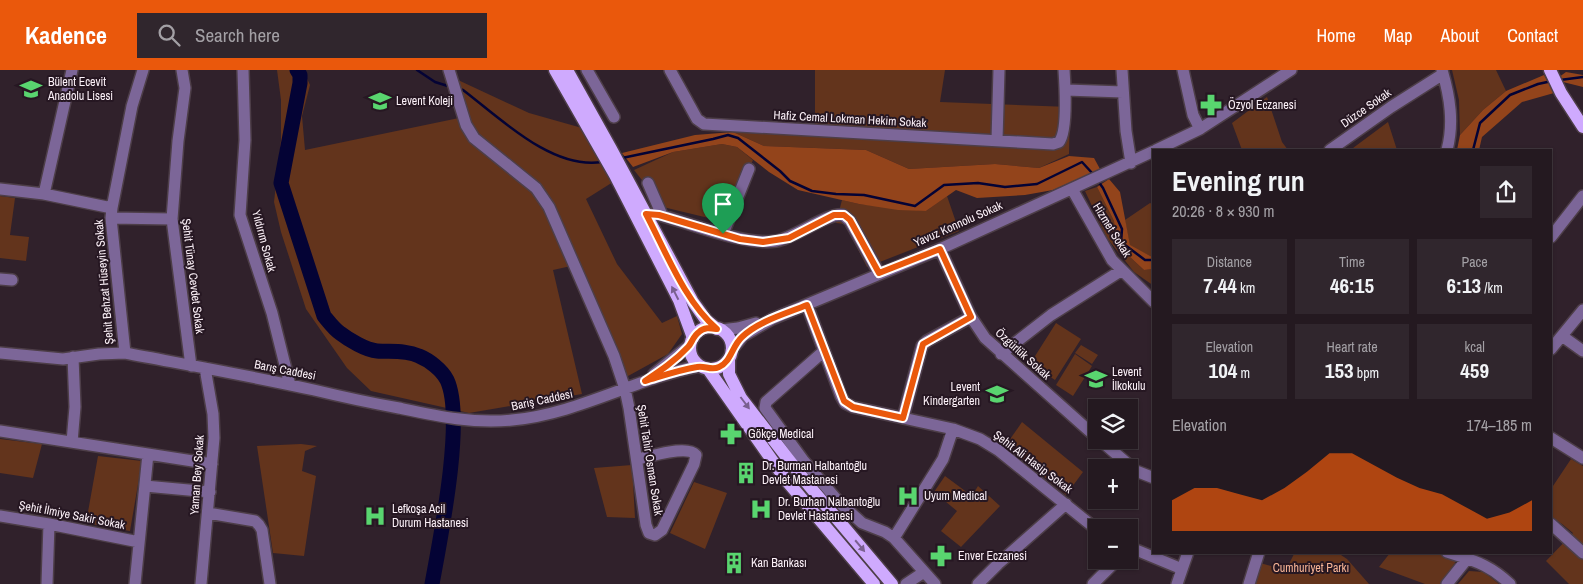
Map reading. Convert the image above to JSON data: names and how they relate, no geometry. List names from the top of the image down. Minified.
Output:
{"streets":{"street":["Düzce Sokak","Hafiz Cemal Lokman Hekim Sokak","Yavuz Konnolu Sokak","Hizmet Sokak","Yıldırım Sokak","Şehit Tünay Cevdet Sokak","Şehit Behzat Hüseyin Sokak","Özgürlük Sokak","Barış Caddesi","Bariş Caddesi","Şehit Tahir Osman Sokak","Şehit Ali Hasip Sokak","Yaman Bey Sokak","Şehit İlmiye Sakir Sokak"]},"crossings":[["Yavuz Konnolu Sokak","Hizmet Sokak"],["Yavuz Konnolu Sokak","Özgürlük Sokak"],["Yavuz Konnolu Sokak","Bariş Caddesi"],["Yavuz Konnolu Sokak","Şehit Ali Hasip Sokak"],["Yıldırım Sokak","Barış Caddesi"],["Şehit Tünay Cevdet Sokak","Barış Caddesi"],["Şehit Behzat Hüseyin Sokak","Barış Caddesi"],["Barış Caddesi","Bariş Caddesi"],["Barış Caddesi","Yaman Bey Sokak"],["Bariş Caddesi","Şehit Tahir Osman Sokak"]],"parks":["Cumhuriyet Parkı"],"places":{"school or university":["Bülent Ecevit Anadolu Lisesi","Levent Koleji","Levent İlkokulu","Levent Kindergarten"],"pharmacy":["Özyol Eczanesi","Gökçe Medical","Enver Eczanesi"],"building":["Dr. Burman Halbantoğlu Devlet Mastanesi","Kan Bankası"],"hospital":["Uyum Medical","Dr. Burhan Nalbantoğlu Devlet Hastanesi","Lefkoşa Acil Durum Hastanesi"]},"page":{"header":"Kadence","search":"Search here","nav":["Home","Map","About","Contact"],"heading":["Evening run","20:26 · 8 × 930 m"],"stats":[["Distance","7.44 km"],["Time","46:15"],["Pace","6:13 /km"],["Elevation","104 m"],["Heart rate","153 bpm"],["kcal","459"]],"map_buttons":["+","−"],"chart":["Elevation","174–185 m"]}}
